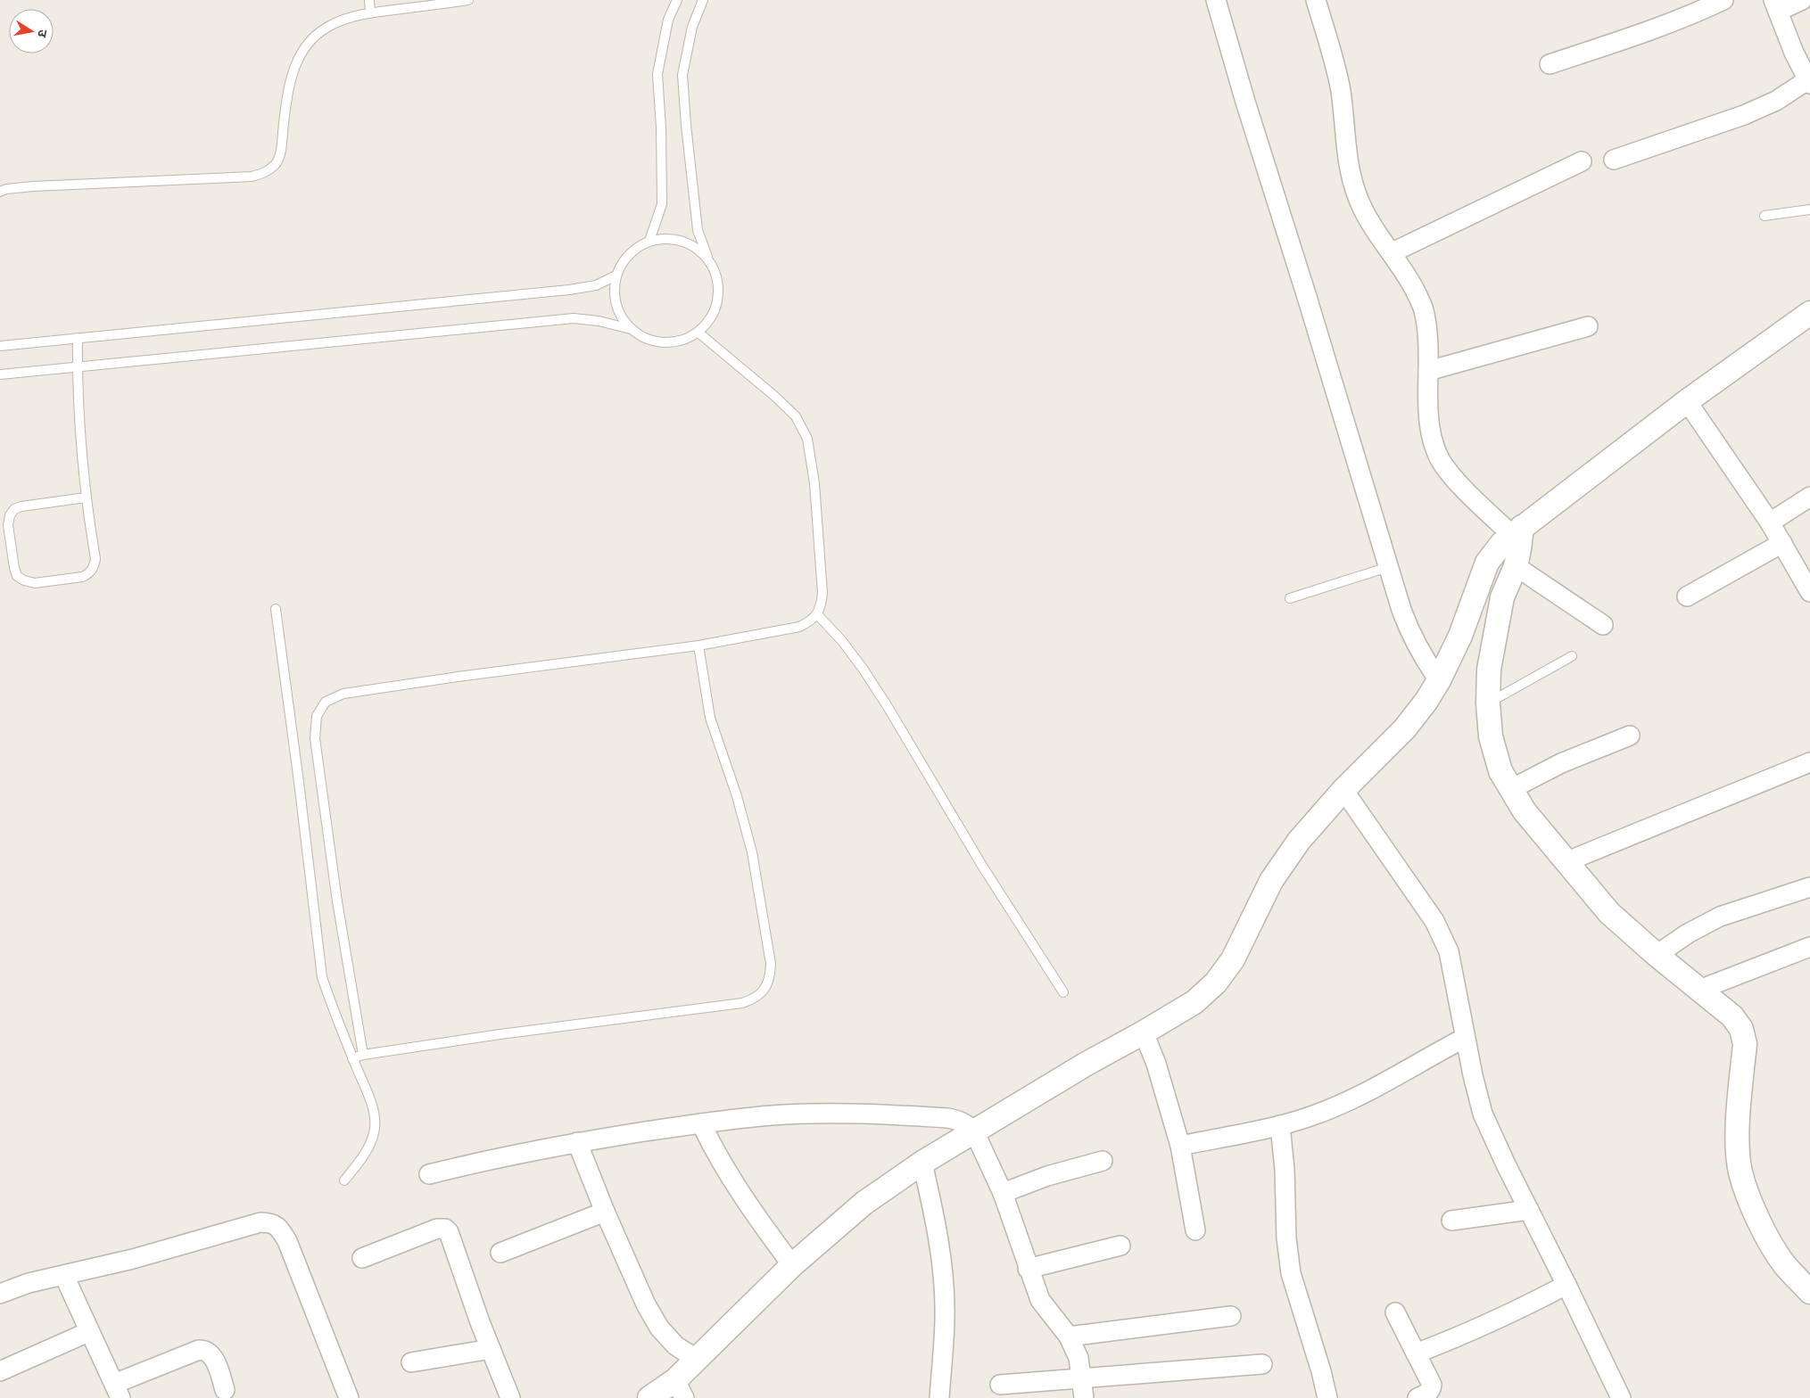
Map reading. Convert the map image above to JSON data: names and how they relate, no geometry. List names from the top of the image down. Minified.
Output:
{"north":"right"}
